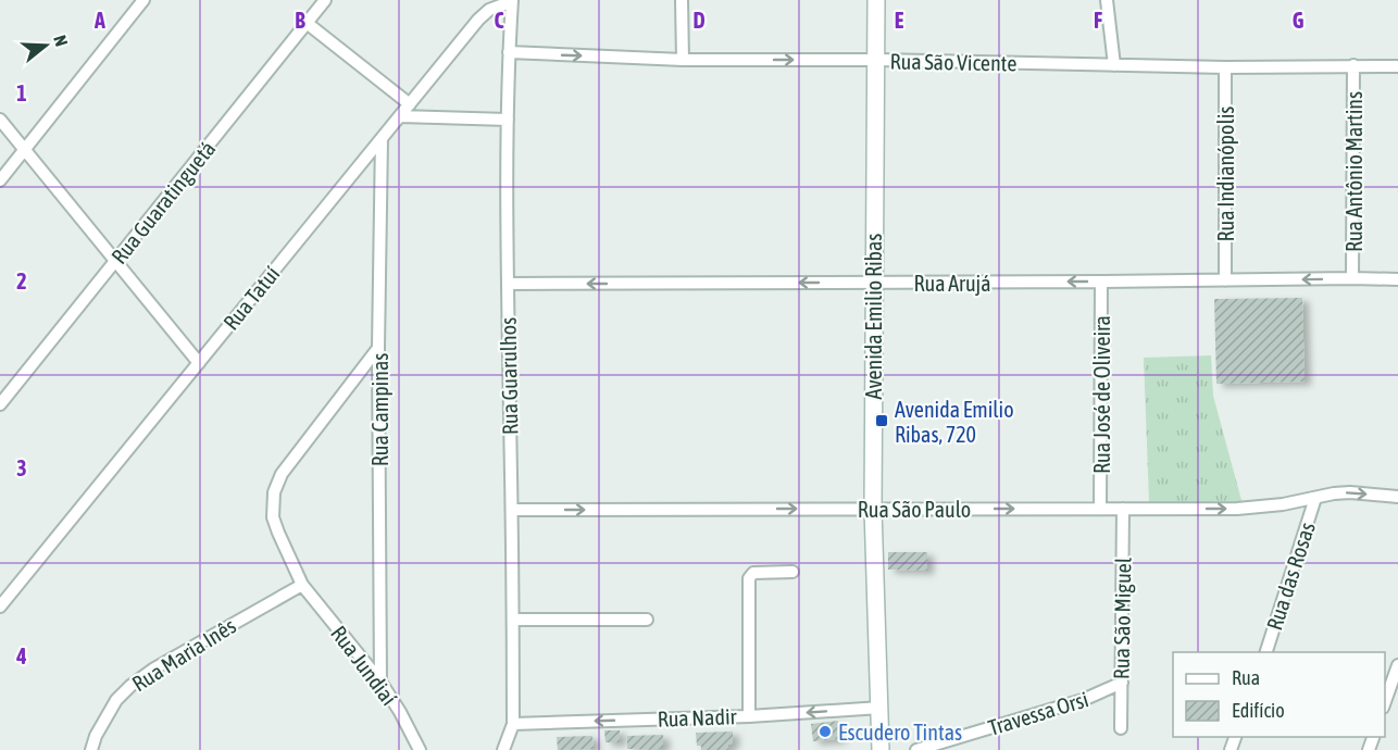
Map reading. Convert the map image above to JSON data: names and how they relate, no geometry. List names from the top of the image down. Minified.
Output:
{"streets":{"main road":["Avenida Emilio Ribas"],"street":["Rua São Vicente","Rua Antônio Martins","Rua Indianópolis","Rua Guaratinguetá","Rua Arujá","Rua Tatuí","Rua Guarulhos","Rua José de Oliveira","Rua Campinas","Rua São Paulo","Rua das Rosas","Rua São Miguel","Rua Maria Inês","Rua Jundiaí","Travessa Orsi","Rua Nadir"]},"crossings":[["Rua São Vicente","Rua Antônio Martins"],["Rua São Vicente","Rua Indianópolis"],["Rua São Vicente","Avenida Emilio Ribas"],["Rua São Vicente","Rua Guarulhos"],["Rua Antônio Martins","Rua Arujá"],["Rua Indianópolis","Rua Arujá"],["Rua Arujá","Avenida Emilio Ribas"],["Rua Arujá","Rua Guarulhos"],["Rua Arujá","Rua José de Oliveira"],["Rua Tatuí","Rua Guarulhos"],["Rua Tatuí","Rua Campinas"],["Avenida Emilio Ribas","Rua São Paulo"],["Avenida Emilio Ribas","Rua Nadir"],["Rua Guarulhos","Rua São Paulo"],["Rua Guarulhos","Rua Nadir"],["Rua José de Oliveira","Rua São Paulo"],["Rua Campinas","Rua Jundiaí"],["Rua São Paulo","Rua das Rosas"],["Rua São Paulo","Rua São Miguel"],["Rua São Miguel","Travessa Orsi"],["Rua Maria Inês","Rua Jundiaí"]],"one_way":["Rua São Vicente","Rua Arujá","Rua São Paulo","Rua Nadir"],"places":{"transit":["Avenida Emilio Ribas, 720"],"other":["Escudero Tintas"]},"legend":["Rua","Edifício"],"north":"right","grid":{"columns":["A","B","C","D","E","F","G"],"rows":["1","2","3","4"]}}
